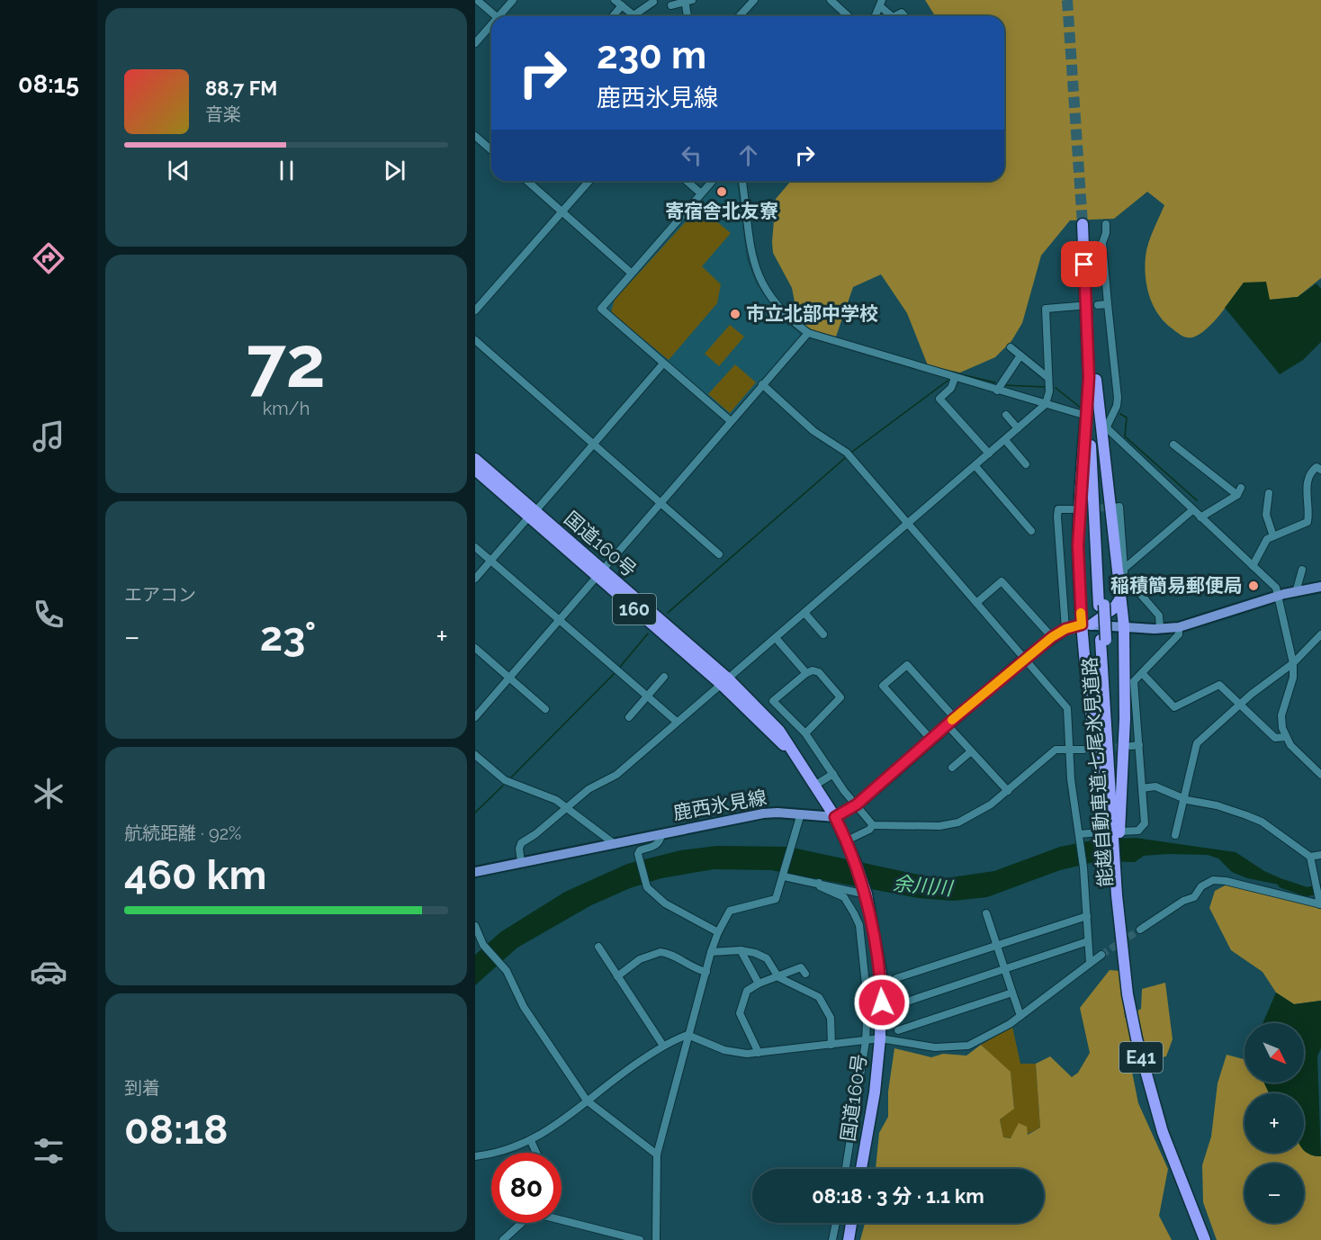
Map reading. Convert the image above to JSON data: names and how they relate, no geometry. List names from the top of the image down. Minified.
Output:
{"streets":{"highway":["国道160号","160","能越自動車道;七尾氷見道路","E41"],"main road":["鹿西氷見線"]},"crossings":[["国道160号","鹿西氷見線"]],"water":["余川川"],"places":["寄宿舎北友寮","市立北部中学校","稲積簡易郵便局"],"north":"bottom right","page":{"tabs":"08:15","turn":["230 m","鹿西氷見線"],"song":["88.7 FM","音楽"],"tile":[["72","km/h"],"エアコン",["航続距離 · 92%","460 km"],["到着","08:18"]],"heat":["−","23°","+"],"map_buttons":["+","−"],"limit":"80","trip":"08:18 · 3 分 · 1.1 km"}}
